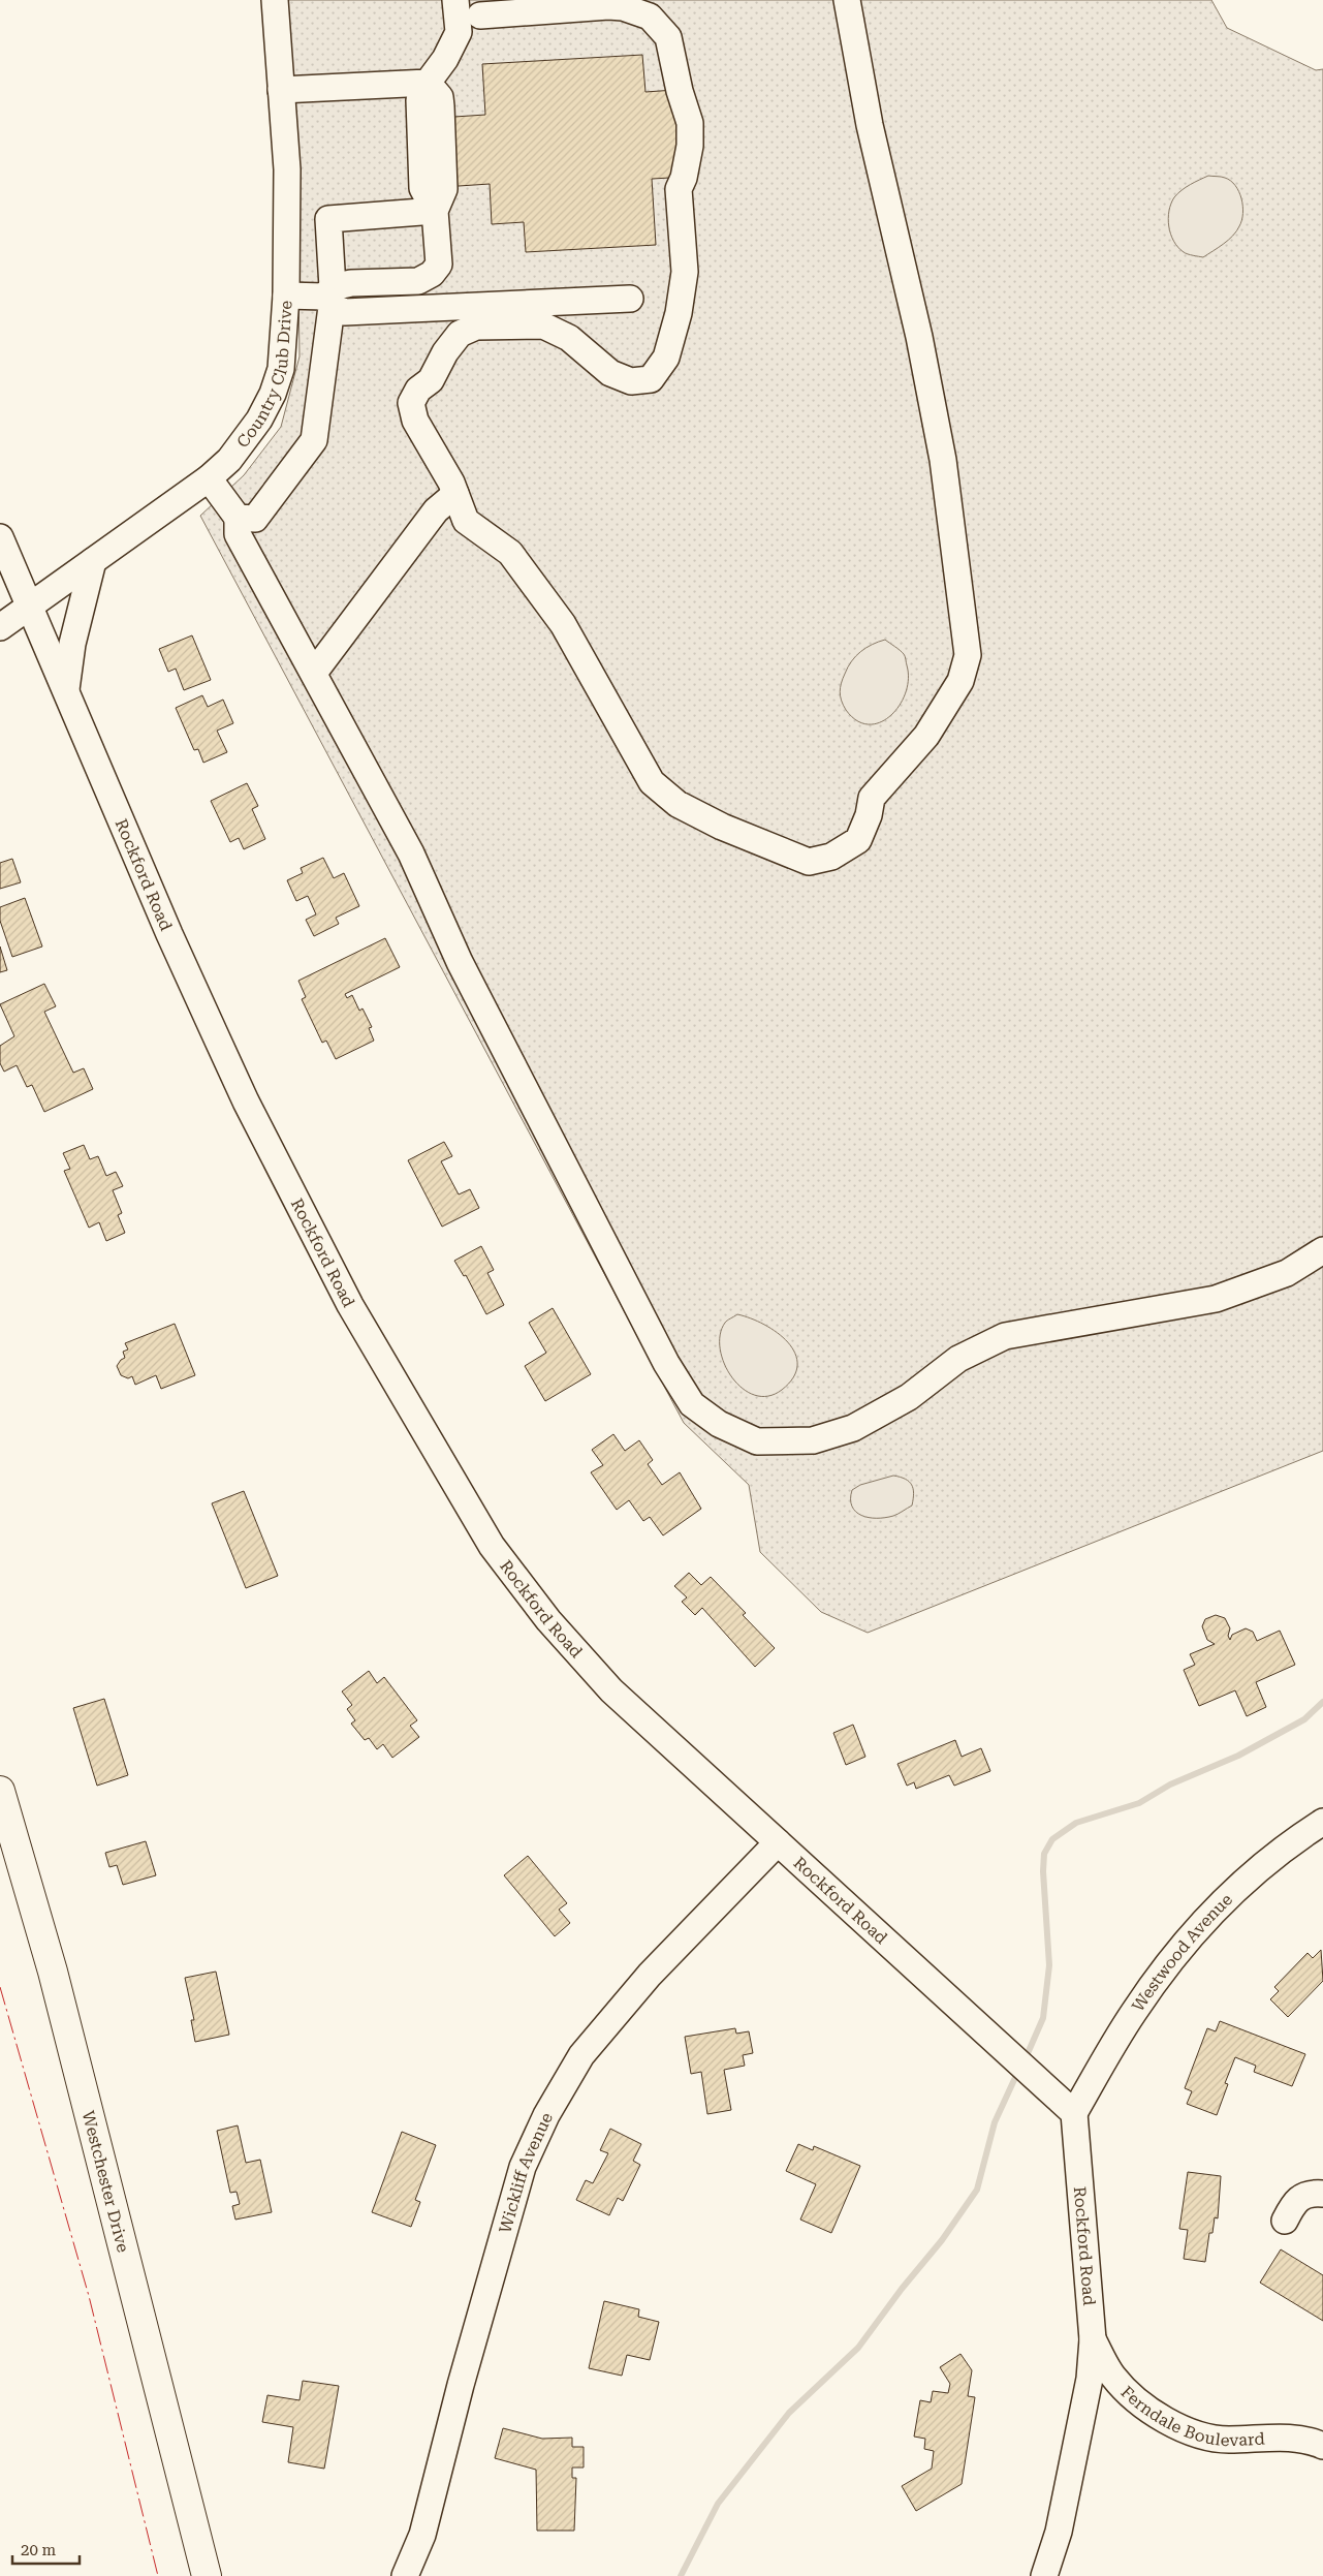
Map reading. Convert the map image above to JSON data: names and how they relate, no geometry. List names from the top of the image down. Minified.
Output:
{"streets":{"main road":["Westchester Drive"],"street":["Country Club Drive","Rockford Road","Westwood Avenue","Wickliff Avenue","Ferndale Boulevard"]},"crossings":[["Country Club Drive","Rockford Road"],["Rockford Road","Westwood Avenue"],["Rockford Road","Wickliff Avenue"],["Rockford Road","Ferndale Boulevard"]],"scale_bar":"20 m"}
